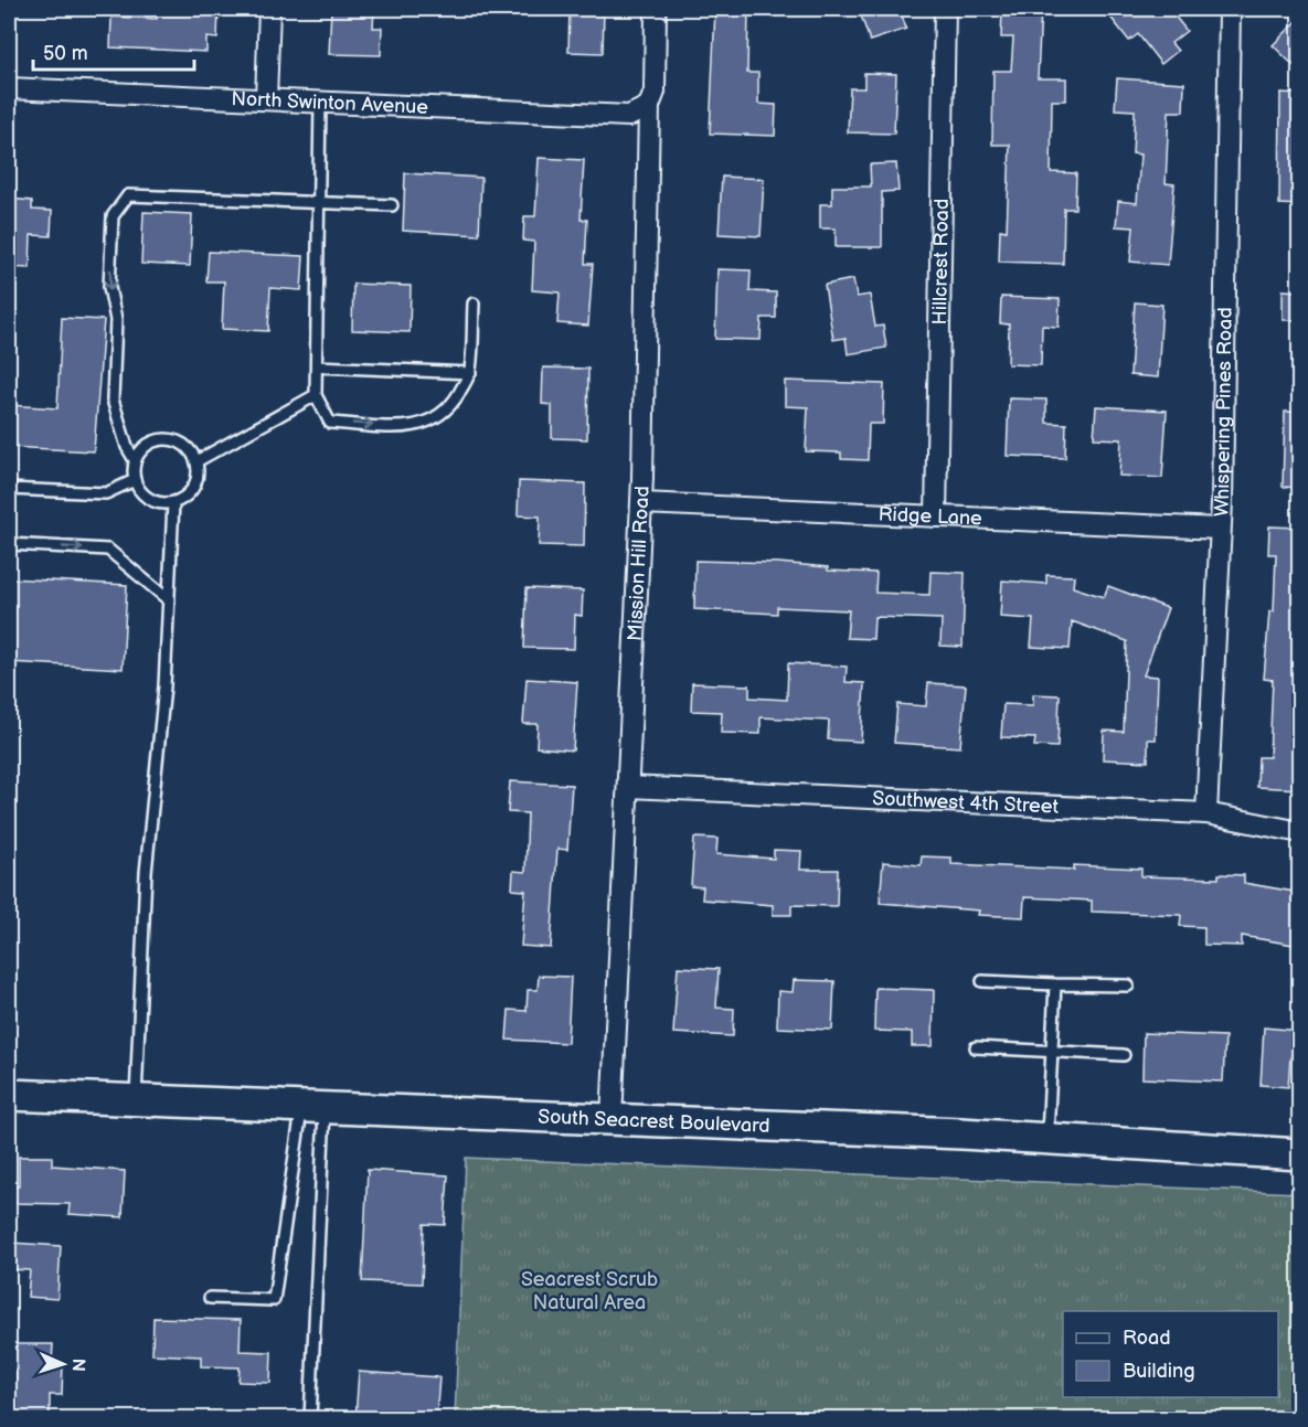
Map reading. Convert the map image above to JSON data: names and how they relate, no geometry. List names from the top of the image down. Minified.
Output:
{"streets":{"street":["North Swinton Avenue","Hillcrest Road","Whispering Pines Road","Ridge Lane","Mission Hill Road","Southwest 4th Street","South Seacrest Boulevard"]},"crossings":[["North Swinton Avenue","Mission Hill Road"],["Hillcrest Road","Ridge Lane"],["Whispering Pines Road","Ridge Lane"],["Whispering Pines Road","Southwest 4th Street"],["Ridge Lane","Mission Hill Road"],["Mission Hill Road","Southwest 4th Street"],["Mission Hill Road","South Seacrest Boulevard"]],"parks":["Seacrest Scrub Natural Area"],"legend":["Road","Building"],"scale_bar":"50 m","north":"right"}
